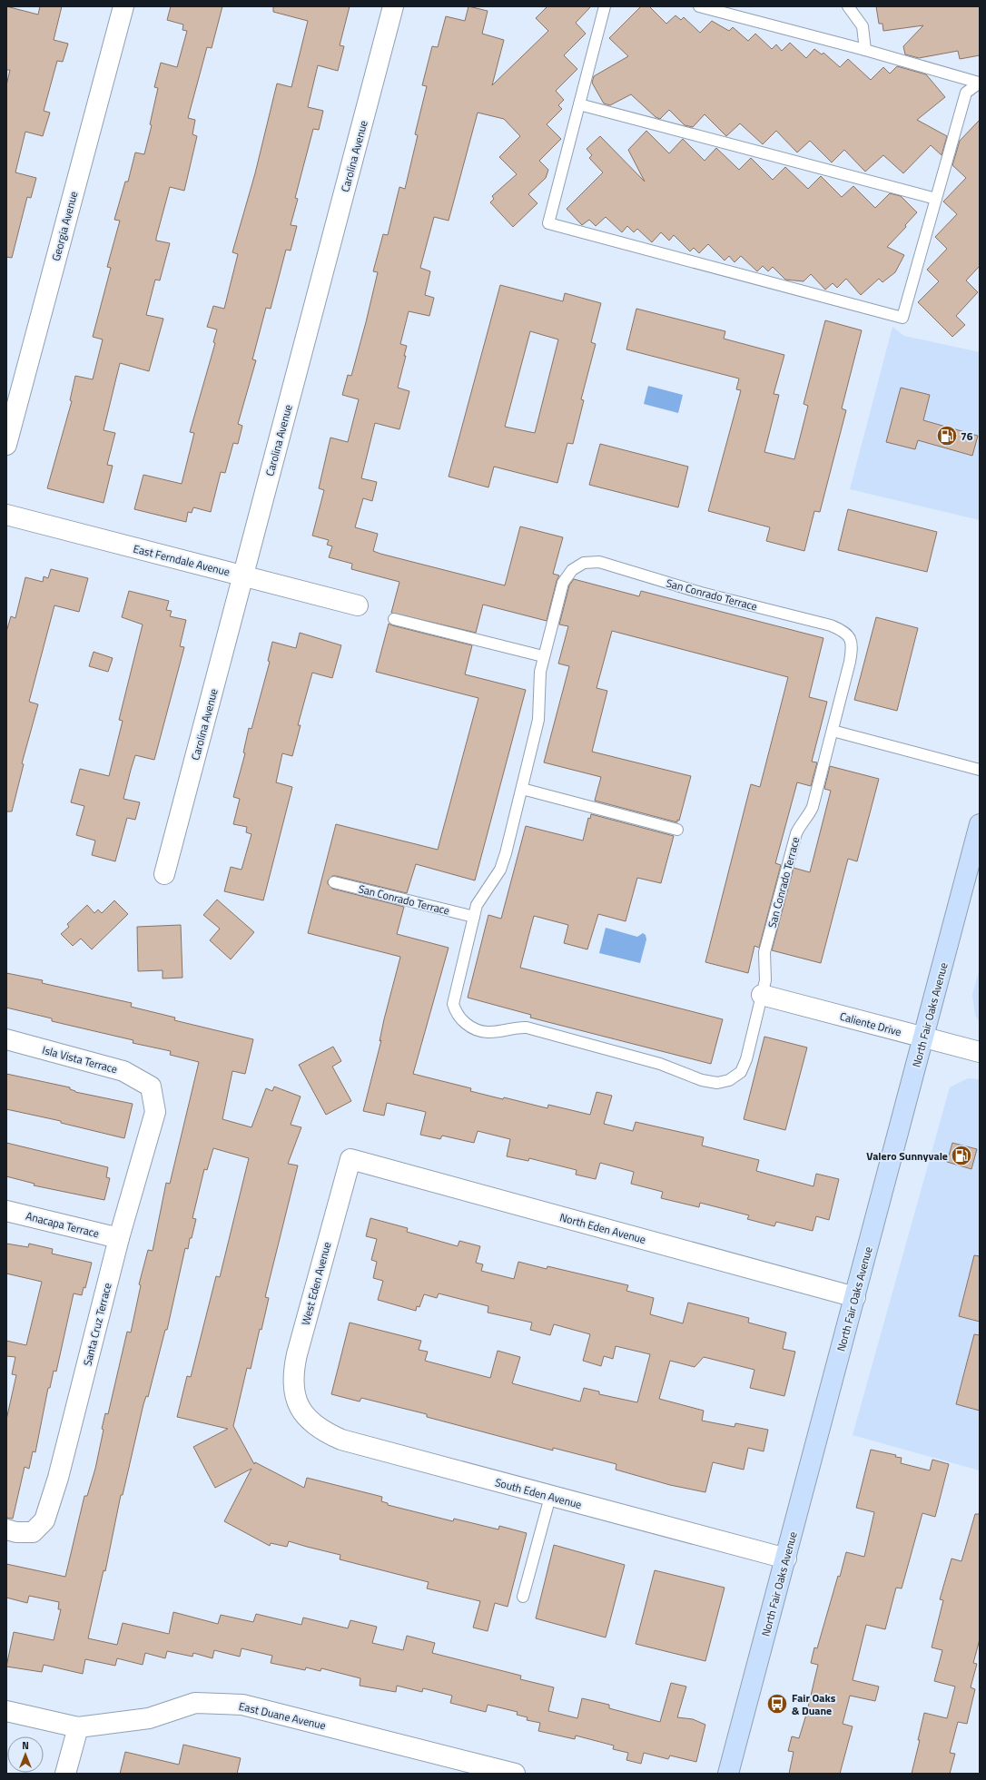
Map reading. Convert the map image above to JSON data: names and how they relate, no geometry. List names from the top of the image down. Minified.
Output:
{"streets":{"main road":["North Fair Oaks Avenue"],"street":["Carolina Avenue","Georgia Avenue","East Ferndale Avenue","Caliente Drive","Isla Vista Terrace","Anacapa Terrace","North Eden Avenue","West Eden Avenue","Santa Cruz Terrace","South Eden Avenue","East Duane Avenue"],"lane":["San Conrado Terrace"]},"crossings":[["Carolina Avenue","East Ferndale Avenue"],["San Conrado Terrace","Caliente Drive"],["North Fair Oaks Avenue","Caliente Drive"],["North Fair Oaks Avenue","North Eden Avenue"],["North Fair Oaks Avenue","South Eden Avenue"],["Isla Vista Terrace","Santa Cruz Terrace"],["Anacapa Terrace","Santa Cruz Terrace"],["North Eden Avenue","West Eden Avenue"],["West Eden Avenue","South Eden Avenue"]],"places":{"fuel station":["76","Valero Sunnyvale"],"bus stop":["Fair Oaks & Duane"]},"north":"top"}
